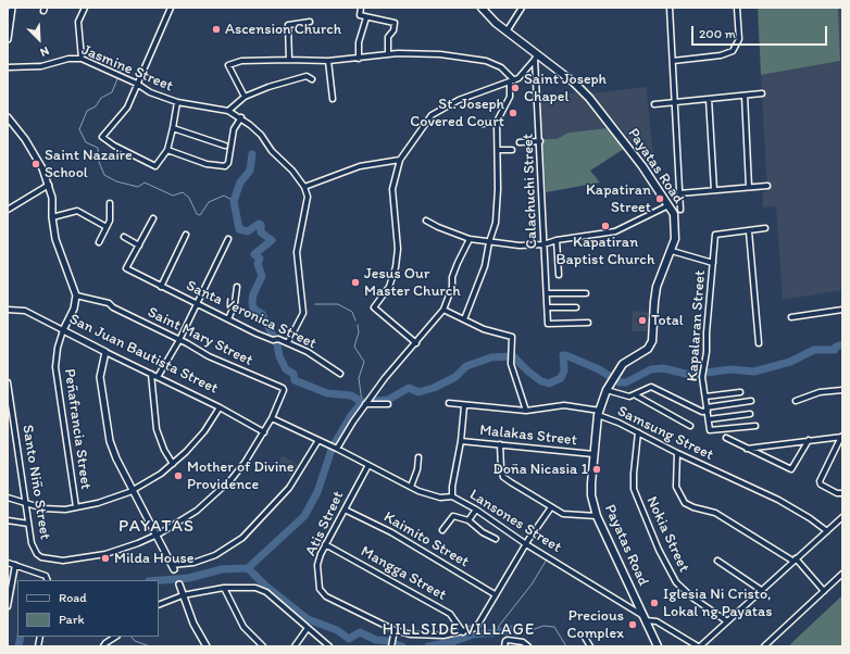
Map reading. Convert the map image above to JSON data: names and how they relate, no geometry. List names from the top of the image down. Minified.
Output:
{"streets":{"main road":["Payatas Road"],"street":["Jasmine Street","Calachuchi Street","Santa Veronica Street","Kapalaran Street","Saint Mary Street","San Juan Bautista Street","Peñafrancia Street","Samsung Street","Malakas Street","Santo Niño Street","Lansones Street","Atis Street","Nokia Street","Kaimito Street","Mangga Street"]},"crossings":[["Payatas Road","Calachuchi Street"],["Payatas Road","Kapalaran Street"],["Payatas Road","Samsung Street"],["Payatas Road","Malakas Street"],["Payatas Road","Lansones Street"],["Saint Mary Street","Santo Niño Street"],["Saint Mary Street","Lansones Street"],["San Juan Bautista Street","Peñafrancia Street"],["San Juan Bautista Street","Santo Niño Street"],["Samsung Street","Nokia Street"],["Santo Niño Street","Lansones Street"],["Lansones Street","Atis Street"],["Atis Street","Kaimito Street"],["Atis Street","Mangga Street"]],"districts":["PAYATAS","HILLSIDE VILLAGE"],"places":["Ascension Church","Saint Joseph Chapel","St. Joseph Covered Court","Saint Nazaire School","Kapatiran Street","Kapatiran Baptist Church","Jesus Our Master Church","Total","Doña Nicasia 1","Mother of Divine Providence","Milda House","Iglesia Ni Cristo, Lokal ng Payatas","Precious Complex"],"legend":["Road","Park"],"scale_bar":"200 m","north":"bottom right"}
